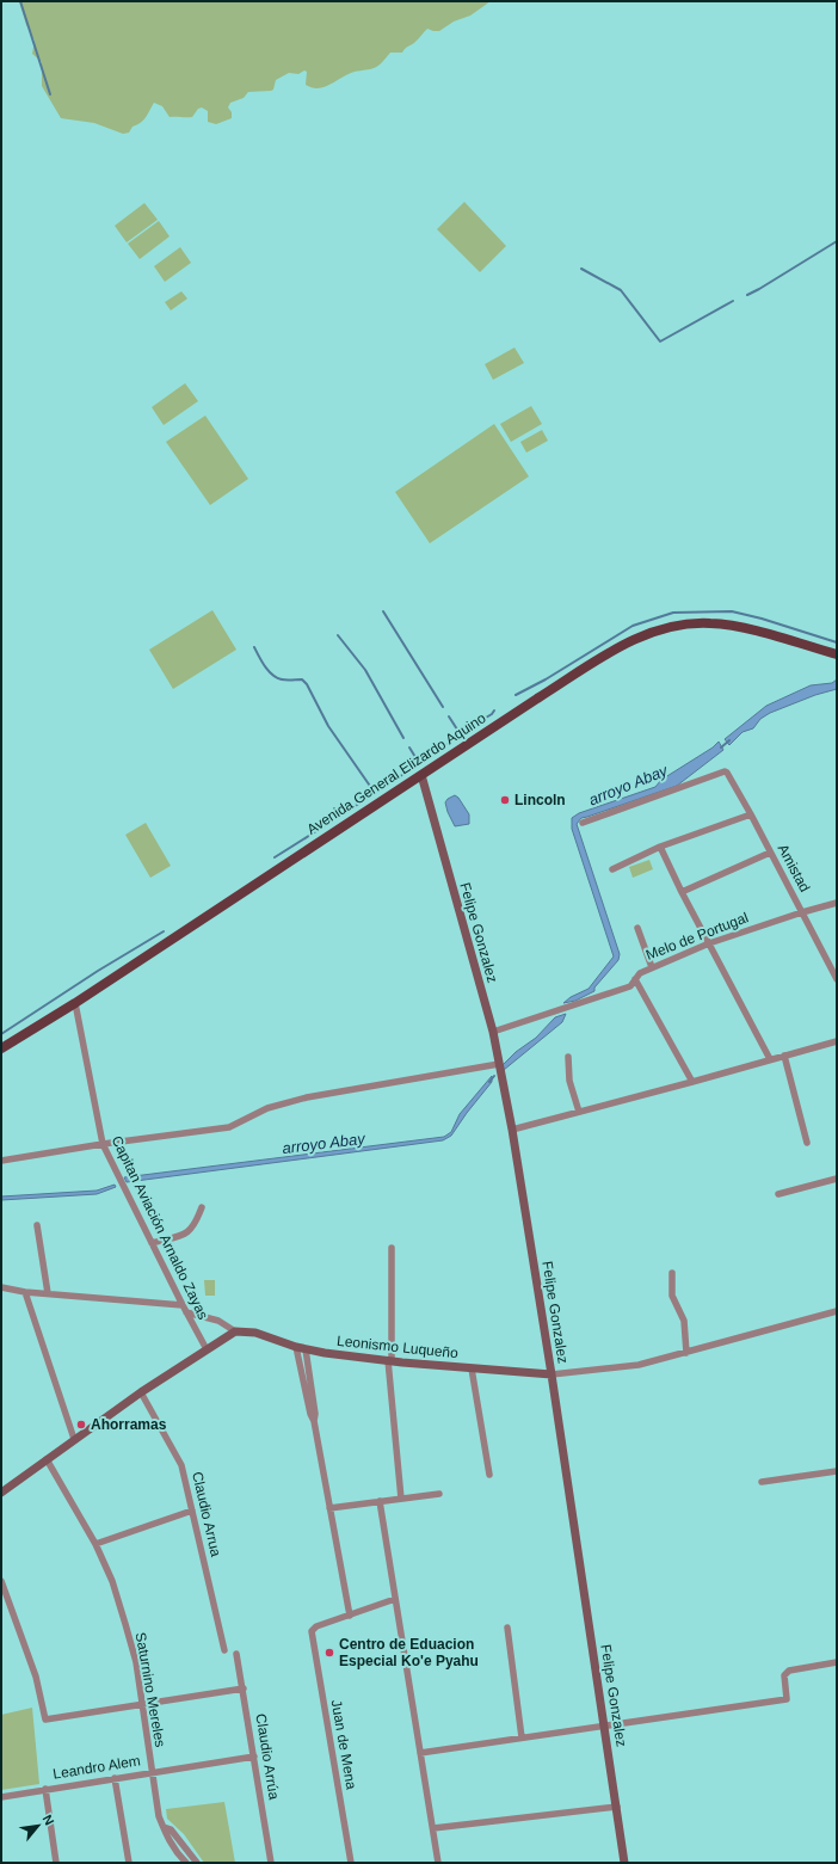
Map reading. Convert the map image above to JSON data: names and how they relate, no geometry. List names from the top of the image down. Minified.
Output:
{"streets":{"main road":["Avenida General Elizardo Aquino"],"street":["Amistad","Felipe Gonzalez","Melo de Portugal","Capitan Aviación Arnaldo Zayas","Leonismo Luqueño","Claudio Arrua","Saturnino Mereles","Juan de Mena","Claudio Arrúa","Leandro Alem"]},"crossings":[["Avenida General Elizardo Aquino","Felipe Gonzalez"],["Avenida General Elizardo Aquino","Capitan Aviación Arnaldo Zayas"],["Amistad","Melo de Portugal"],["Felipe Gonzalez","Melo de Portugal"],["Felipe Gonzalez","Leonismo Luqueño"],["Saturnino Mereles","Leandro Alem"],["Claudio Arrúa","Leandro Alem"]],"water":["arroyo Abay"],"places":["Lincoln","Ahorramas","Centro de Eduacion Especial Ko'e Pyahu"],"north":"top right"}
